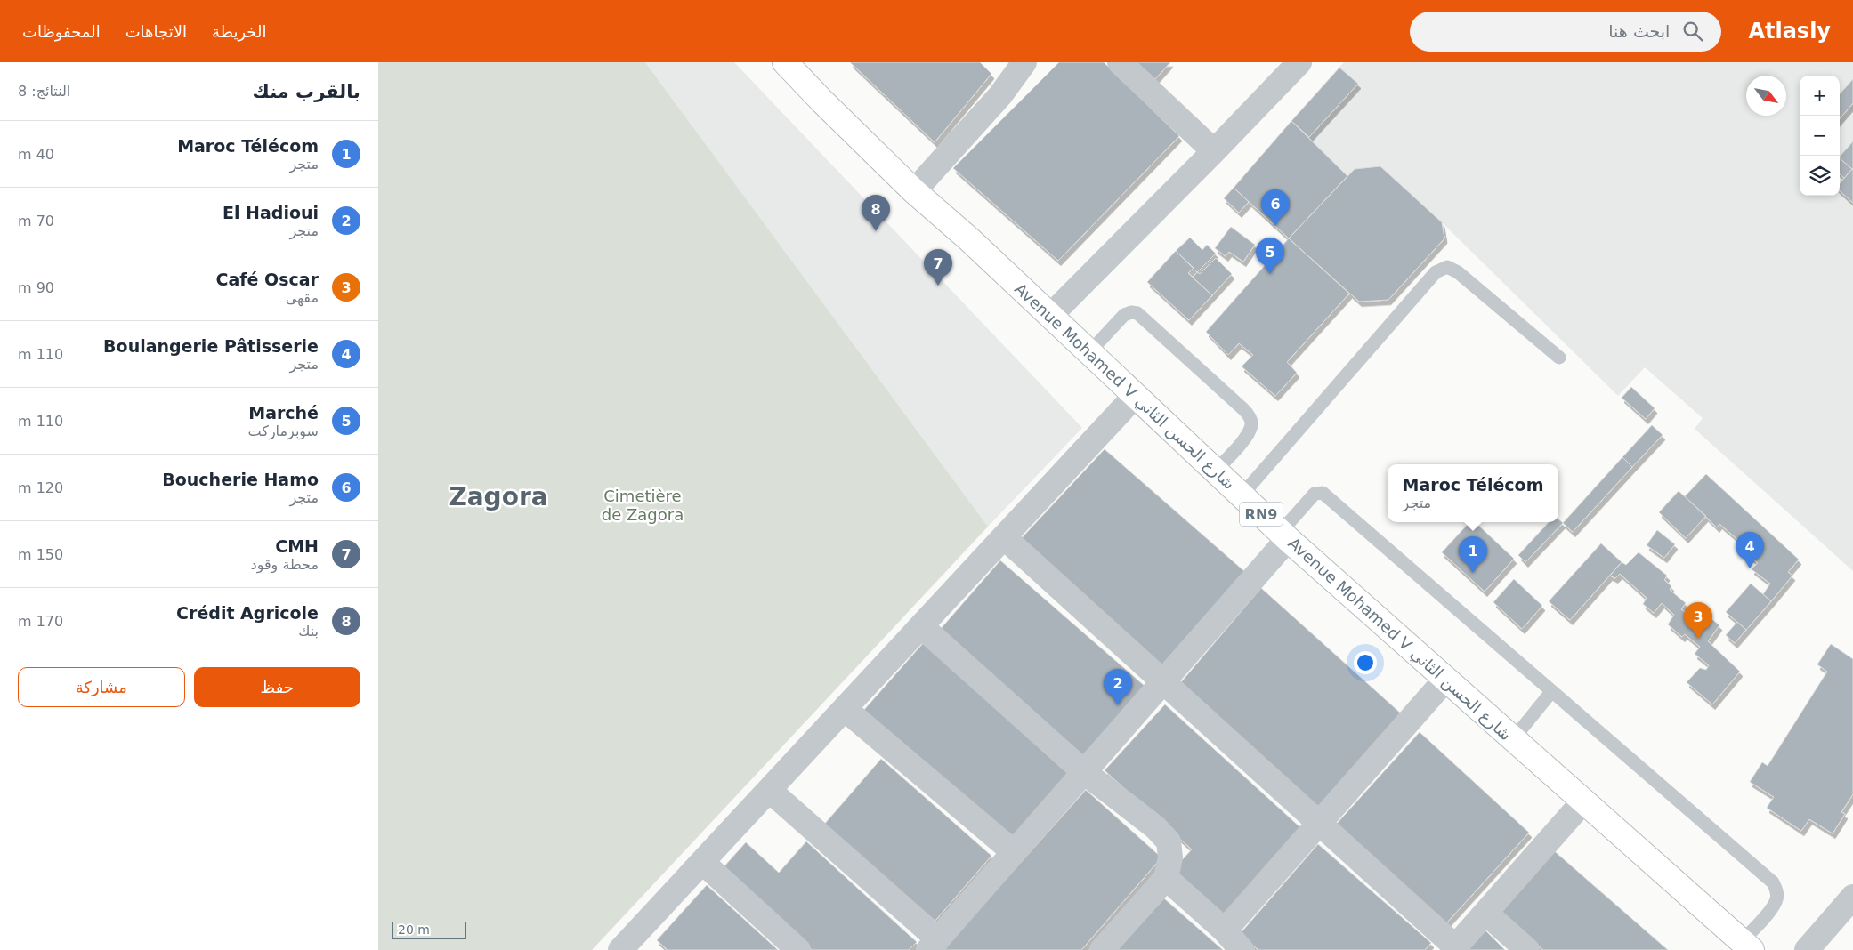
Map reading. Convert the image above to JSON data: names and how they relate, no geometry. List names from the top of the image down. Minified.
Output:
{"streets":{"main road":["Avenue Mohamed V شارع الحسن الثاني","RN9"]},"districts":["Zagora"],"parks":["Cimetière de Zagora"],"scale_bar":"20 m","north":"bottom right","page":{"header":"Atlasly","search":"ابحث هنا","nav":["الخريطة","الاتجاهات","المحفوظات"],"heading":["بالقرب منك","النتائج: 8"],"map_buttons":["+","−"],"list":[{"mark":"1","name":"Maroc Télécom","note":"متجر","value":"40 m"},{"mark":"2","name":"El Hadioui","note":"متجر","value":"70 m"},{"mark":"3","name":"Café Oscar","note":"مقهى","value":"90 m"},{"mark":"4","name":"Boulangerie Pâtisserie","note":"متجر","value":"110 m"},{"mark":"5","name":"Marché","note":"سوبرماركت","value":"110 m"},{"mark":"6","name":"Boucherie Hamo","note":"متجر","value":"120 m"},{"mark":"7","name":"CMH","note":"محطة وقود","value":"150 m"},{"mark":"8","name":"Crédit Agricole","note":"بنك","value":"170 m"}],"pins":["6","8","5","7","4","1","3","2"],"popup":["Maroc Télécom","متجر"],"buttons":["حفظ","مشاركة"],"scale":"20 m"}}
